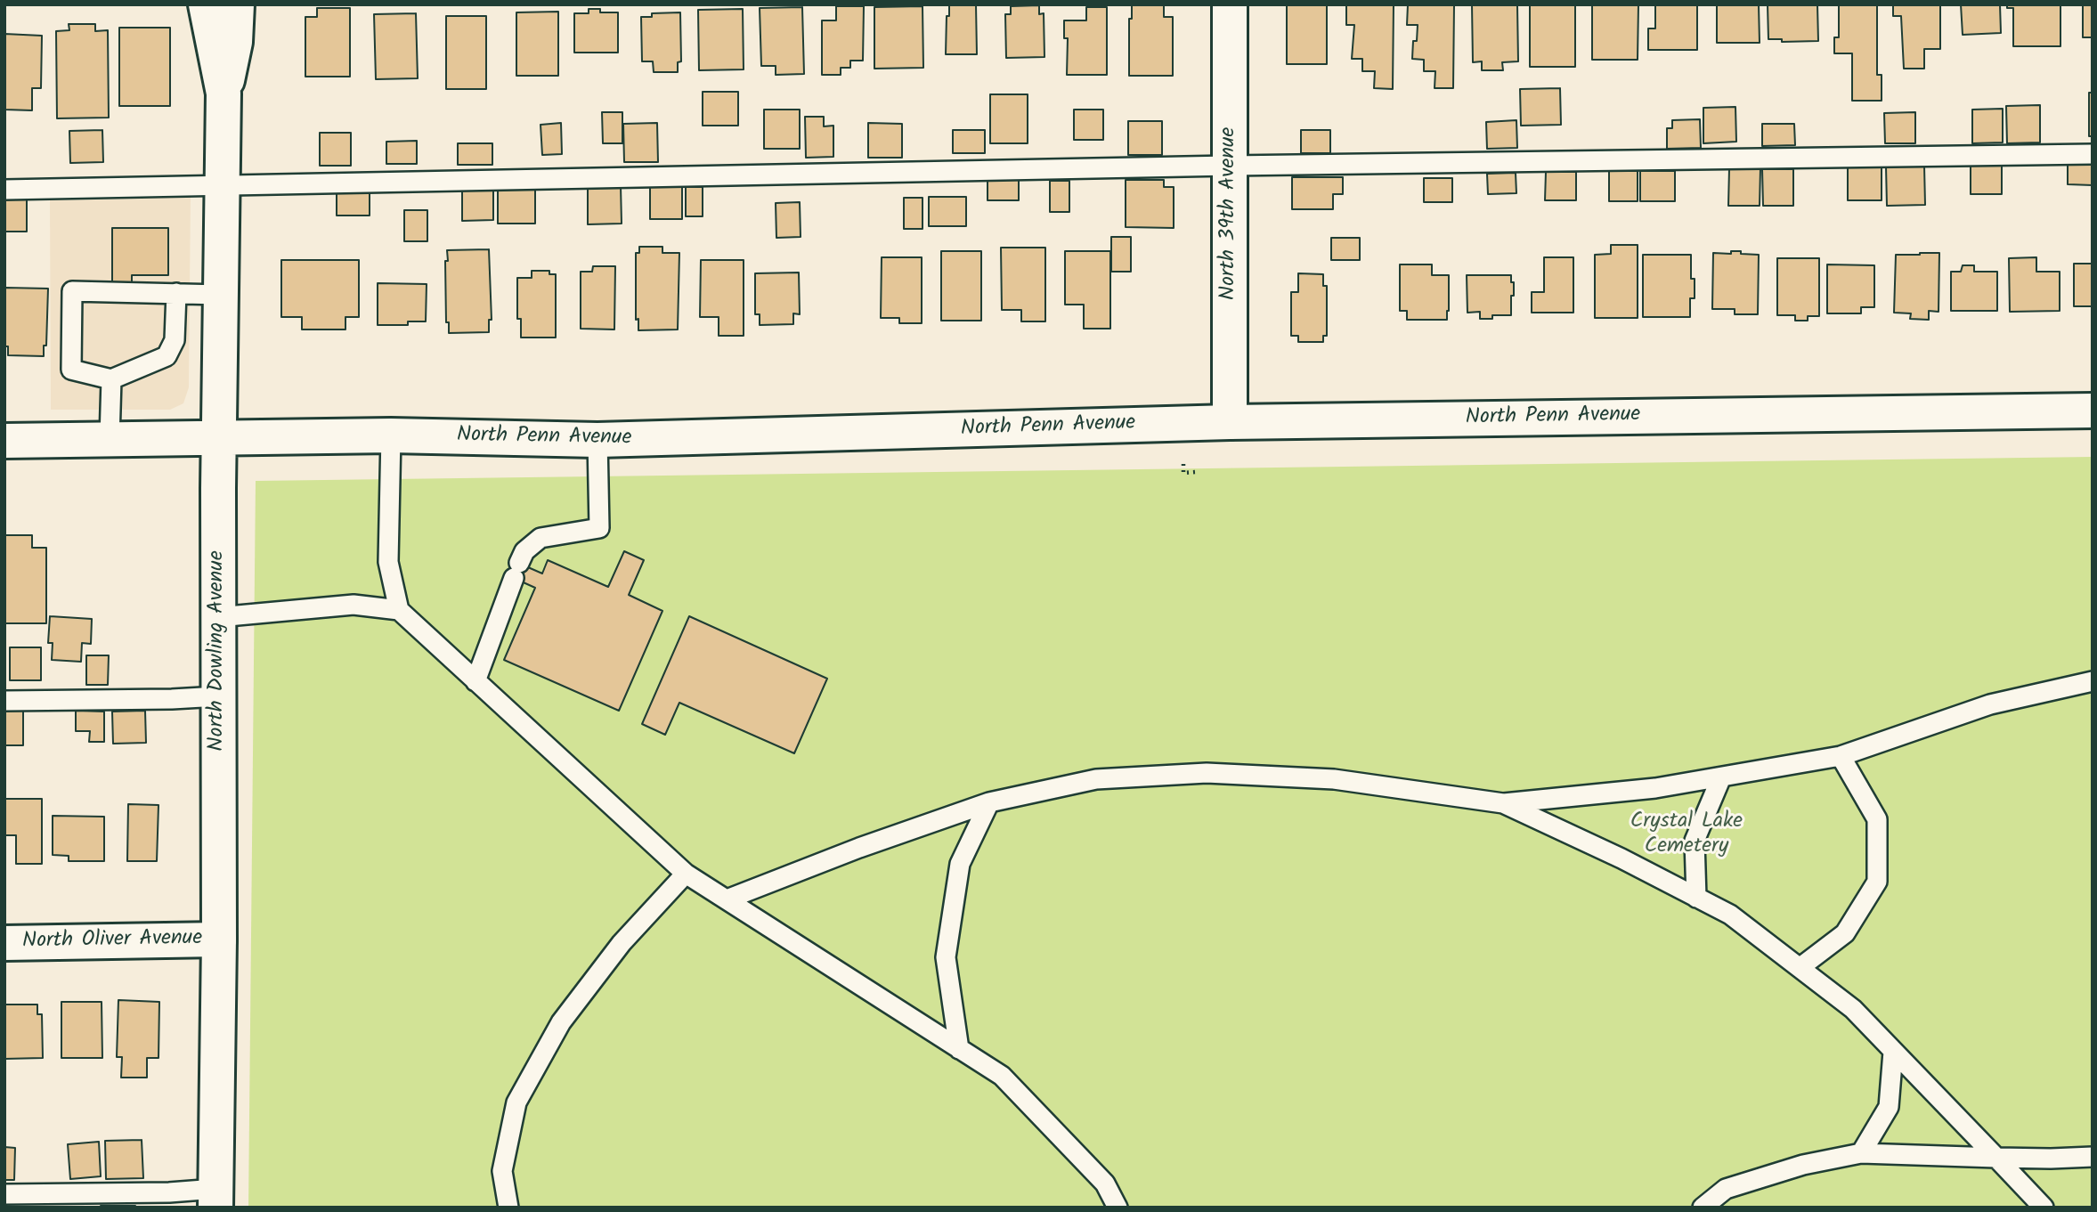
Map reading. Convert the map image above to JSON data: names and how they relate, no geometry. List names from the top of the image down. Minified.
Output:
{"streets":{"main road":["North 39th Avenue","North Penn Avenue","North Dowling Avenue","North Oliver Avenue"]},"crossings":[["North 39th Avenue","North Penn Avenue"],["North Penn Avenue","North Dowling Avenue"],["North Dowling Avenue","North Oliver Avenue"]],"parks":["Crystal Lake Cemetery"]}
